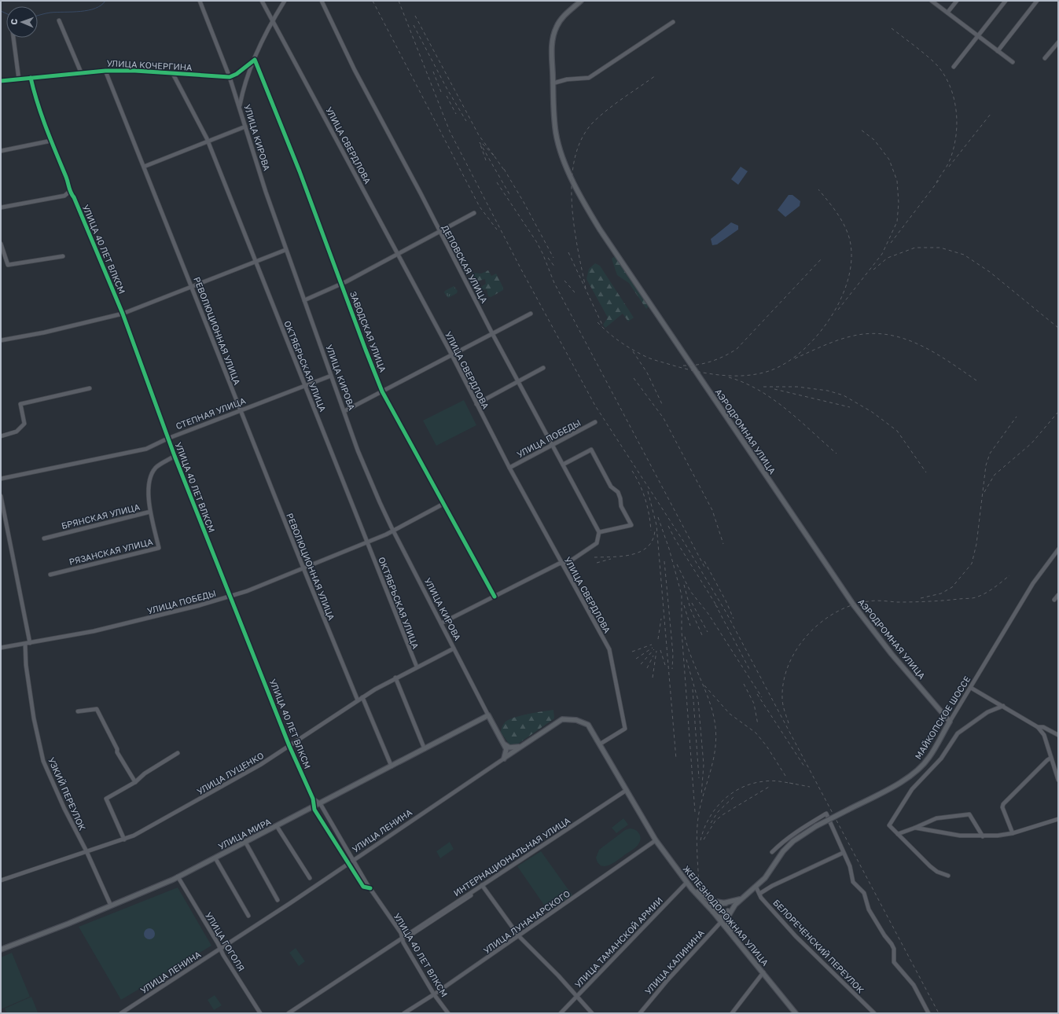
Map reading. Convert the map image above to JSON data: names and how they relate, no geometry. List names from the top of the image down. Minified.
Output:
{"streets":{"main road":["УЛИЦА КИРОВА","АЭРОДРОМНАЯ УЛИЦА","МАЙКОПСКОЕ ШОССЕ","УЛИЦА ЛЕНИНА","УЛИЦА МИРА","ЖЕЛЕЗНОДОРОЖНАЯ УЛИЦА"],"street":["УЛИЦА КОЧЕРГИНА","УЛИЦА СВЕРДЛОВА","УЛИЦА 40 ЛЕТ ВЛКСМ","ДЕПОВСКАЯ УЛИЦА","РЕВОЛЮЦИОННАЯ УЛИЦА","ЗАВОДСКАЯ УЛИЦА","ОКТЯБРЬСКАЯ УЛИЦА","СТЕПНАЯ УЛИЦА","УЛИЦА ПОБЕДЫ","БРЯНСКАЯ УЛИЦА","РЯЗАНСКАЯ УЛИЦА","УЛИЦА ЛУЦЕНКО","УЗКИЙ ПЕРЕУЛОК","ИНТЕРНАЦИОНАЛЬНАЯ УЛИЦА","УЛИЦА ЛУНАЧАРСКОГО","УЛИЦА ГОГОЛЯ","УЛИЦА ТАМАНСКОЙ АРМИИ","БЕЛОРЕЧЕНСКИЙ ПЕРЕУЛОК","УЛИЦА КАЛИНИНА"]},"crossings":[["УЛИЦА КОЧЕРГИНА","УЛИЦА КИРОВА"],["УЛИЦА КОЧЕРГИНА","УЛИЦА 40 ЛЕТ ВЛКСМ"],["УЛИЦА КОЧЕРГИНА","РЕВОЛЮЦИОННАЯ УЛИЦА"],["УЛИЦА КОЧЕРГИНА","ОКТЯБРЬСКАЯ УЛИЦА"],["УЛИЦА КИРОВА","СТЕПНАЯ УЛИЦА"],["УЛИЦА КИРОВА","УЛИЦА ПОБЕДЫ"],["УЛИЦА КИРОВА","УЛИЦА ЛУЦЕНКО"],["УЛИЦА КИРОВА","УЛИЦА ЛЕНИНА"],["УЛИЦА КИРОВА","УЛИЦА МИРА"],["УЛИЦА СВЕРДЛОВА","УЛИЦА ПОБЕДЫ"],["УЛИЦА СВЕРДЛОВА","УЛИЦА ЛЕНИНА"],["УЛИЦА СВЕРДЛОВА","ЖЕЛЕЗНОДОРОЖНАЯ УЛИЦА"],["УЛИЦА 40 ЛЕТ ВЛКСМ","СТЕПНАЯ УЛИЦА"],["УЛИЦА 40 ЛЕТ ВЛКСМ","УЛИЦА ПОБЕДЫ"],["УЛИЦА 40 ЛЕТ ВЛКСМ","БРЯНСКАЯ УЛИЦА"],["УЛИЦА 40 ЛЕТ ВЛКСМ","УЛИЦА ЛУЦЕНКО"],["УЛИЦА 40 ЛЕТ ВЛКСМ","УЛИЦА ЛЕНИНА"],["УЛИЦА 40 ЛЕТ ВЛКСМ","УЛИЦА МИРА"],["УЛИЦА 40 ЛЕТ ВЛКСМ","ИНТЕРНАЦИОНАЛЬНАЯ УЛИЦА"],["УЛИЦА 40 ЛЕТ ВЛКСМ","УЛИЦА ЛУНАЧАРСКОГО"],["ДЕПОВСКАЯ УЛИЦА","УЛИЦА ПОБЕДЫ"],["РЕВОЛЮЦИОННАЯ УЛИЦА","СТЕПНАЯ УЛИЦА"],["РЕВОЛЮЦИОННАЯ УЛИЦА","УЛИЦА ПОБЕДЫ"],["РЕВОЛЮЦИОННАЯ УЛИЦА","УЛИЦА ЛУЦЕНКО"],["ЗАВОДСКАЯ УЛИЦА","УЛИЦА ПОБЕДЫ"],["ОКТЯБРЬСКАЯ УЛИЦА","СТЕПНАЯ УЛИЦА"],["ОКТЯБРЬСКАЯ УЛИЦА","УЛИЦА ПОБЕДЫ"],["ОКТЯБРЬСКАЯ УЛИЦА","УЛИЦА ЛУЦЕНКО"],["АЭРОДРОМНАЯ УЛИЦА","МАЙКОПСКОЕ ШОССЕ"],["УЛИЦА ПОБЕДЫ","УЗКИЙ ПЕРЕУЛОК"],["БРЯНСКАЯ УЛИЦА","РЯЗАНСКАЯ УЛИЦА"],["МАЙКОПСКОЕ ШОССЕ","БЕЛОРЕЧЕНСКИЙ ПЕРЕУЛОК"],["УЛИЦА ЛУЦЕНКО","УЗКИЙ ПЕРЕУЛОК"],["УЗКИЙ ПЕРЕУЛОК","УЛИЦА МИРА"],["УЛИЦА ЛЕНИНА","ЖЕЛЕЗНОДОРОЖНАЯ УЛИЦА"],["УЛИЦА ЛЕНИНА","УЛИЦА ГОГОЛЯ"],["УЛИЦА МИРА","УЛИЦА ГОГОЛЯ"],["ИНТЕРНАЦИОНАЛЬНАЯ УЛИЦА","ЖЕЛЕЗНОДОРОЖНАЯ УЛИЦА"],["ЖЕЛЕЗНОДОРОЖНАЯ УЛИЦА","УЛИЦА ЛУНАЧАРСКОГО"],["ЖЕЛЕЗНОДОРОЖНАЯ УЛИЦА","УЛИЦА ТАМАНСКОЙ АРМИИ"],["ЖЕЛЕЗНОДОРОЖНАЯ УЛИЦА","УЛИЦА КАЛИНИНА"]],"north":"left"}
